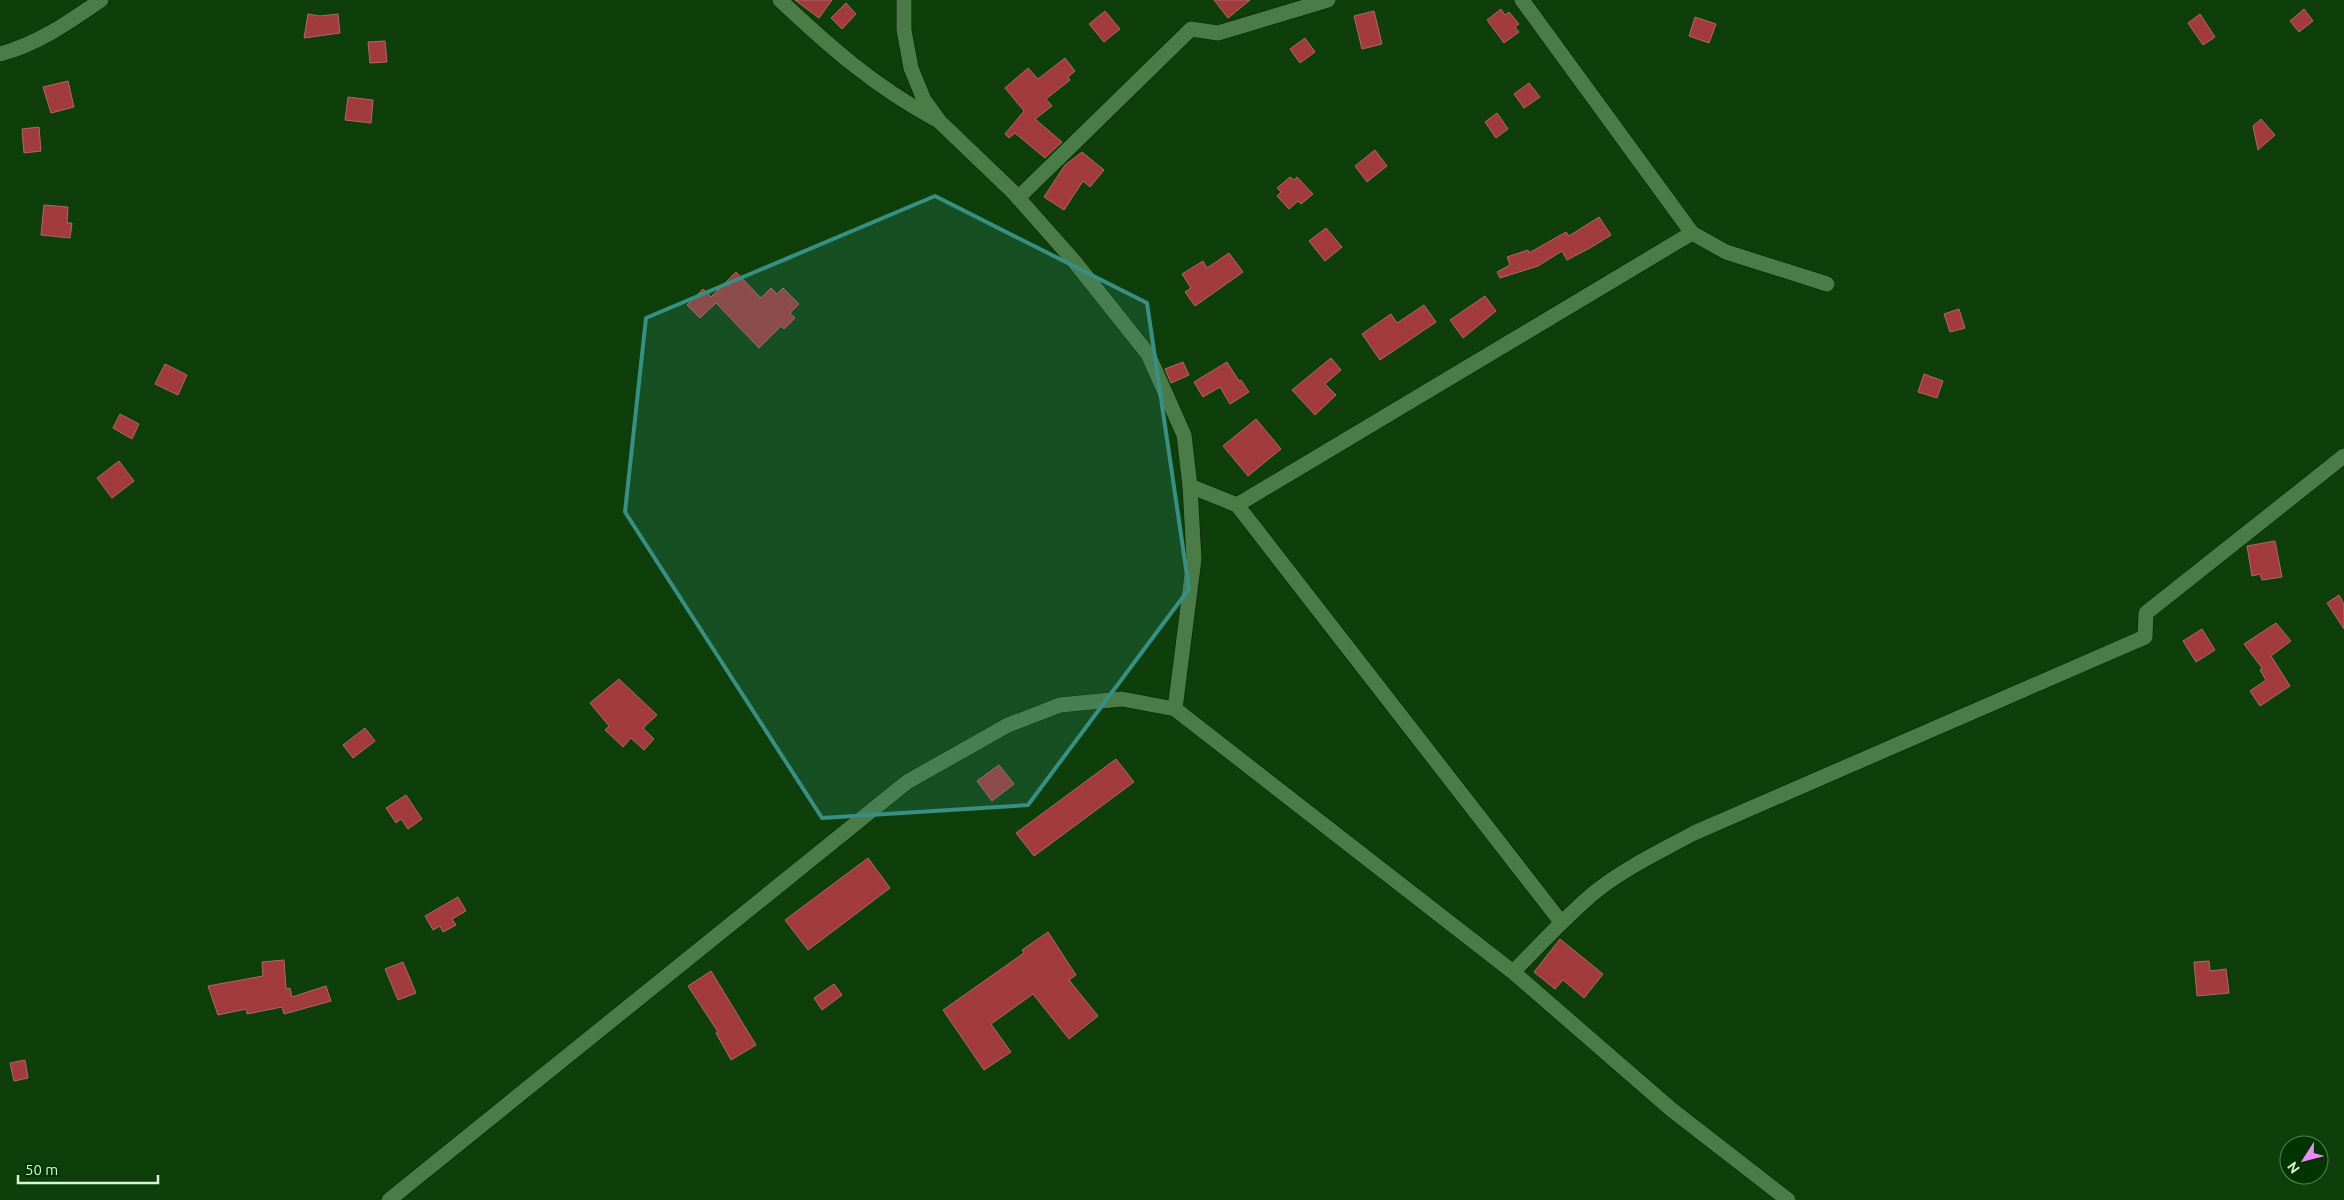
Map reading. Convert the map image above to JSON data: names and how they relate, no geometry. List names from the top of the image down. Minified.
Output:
{"scale_bar":"50 m","north":"bottom left"}
